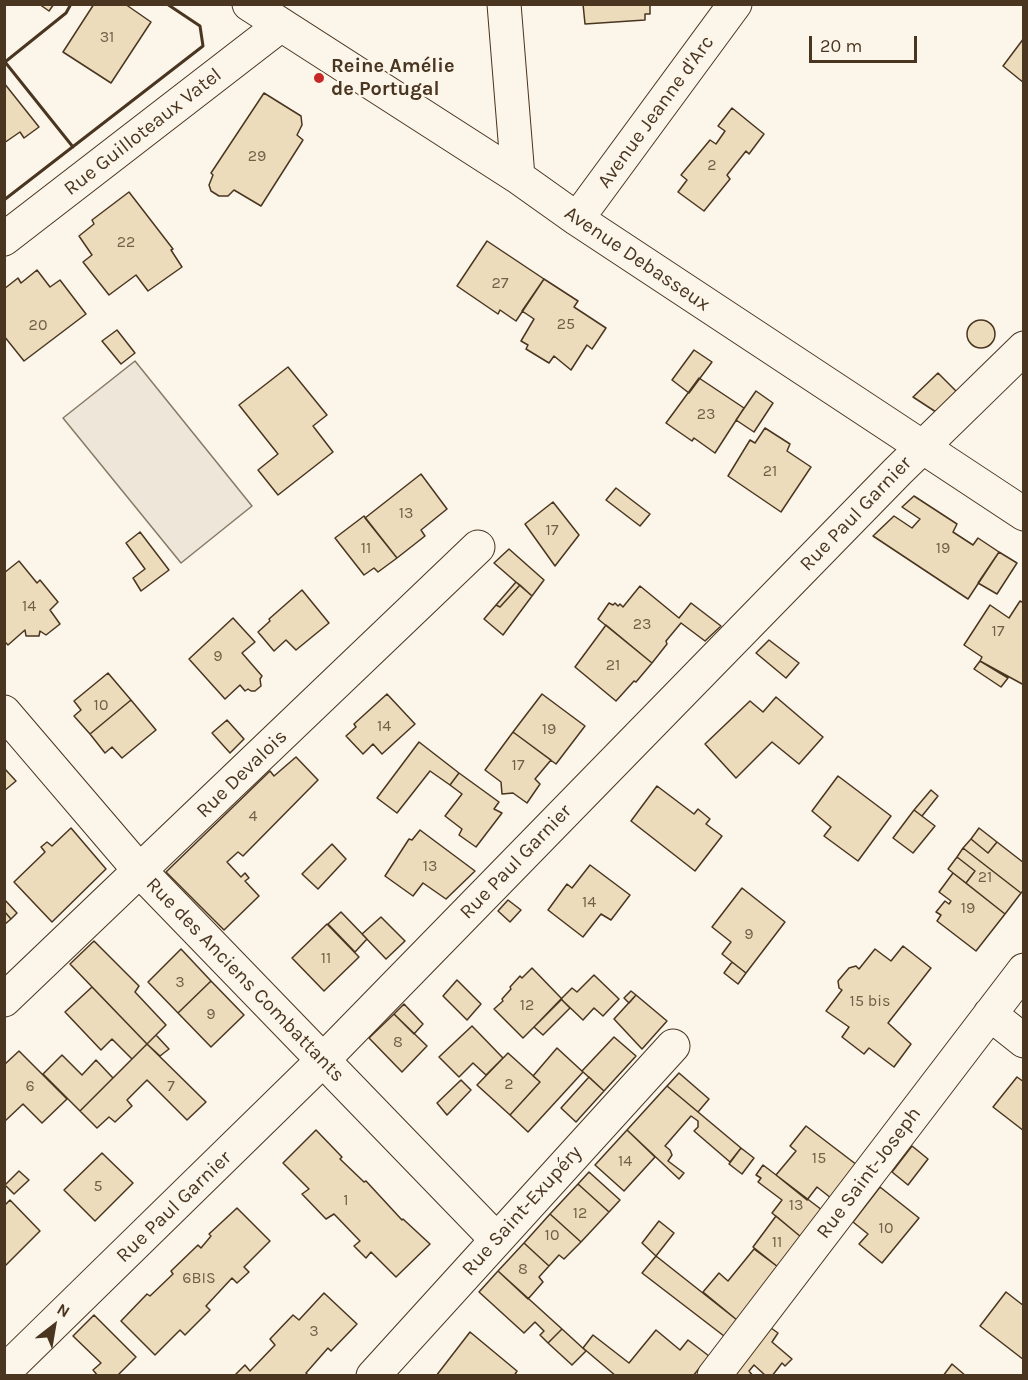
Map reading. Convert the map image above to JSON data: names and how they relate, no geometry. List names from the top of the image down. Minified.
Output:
{"streets":{"street":["Avenue Jeanne d'Arc","Rue Guilloteaux Vatel","Avenue Debasseux","Rue Paul Garnier","Rue Devalois","Rue des Anciens Combattants","Rue Saint-Joseph","Rue Saint-Exupéry"]},"crossings":[["Avenue Jeanne d'Arc","Avenue Debasseux"],["Rue Guilloteaux Vatel","Avenue Debasseux"],["Avenue Debasseux","Rue Paul Garnier"],["Rue Paul Garnier","Rue des Anciens Combattants"],["Rue Devalois","Rue des Anciens Combattants"],["Rue des Anciens Combattants","Rue Saint-Exupéry"]],"places":["Reine Amélie de Portugal"],"house_numbers":["31","29","2","22","27","25","20","23","21","13","17","11","19","14","23","17","9","21","10","14","19","17","4","13","21","14","19","9","11","3","15 bis","12","9","8","2","6","7","15","14","5","1","13","12","10","10","11","8","6BIS","3"],"scale_bar":"20 m","north":"top right"}
